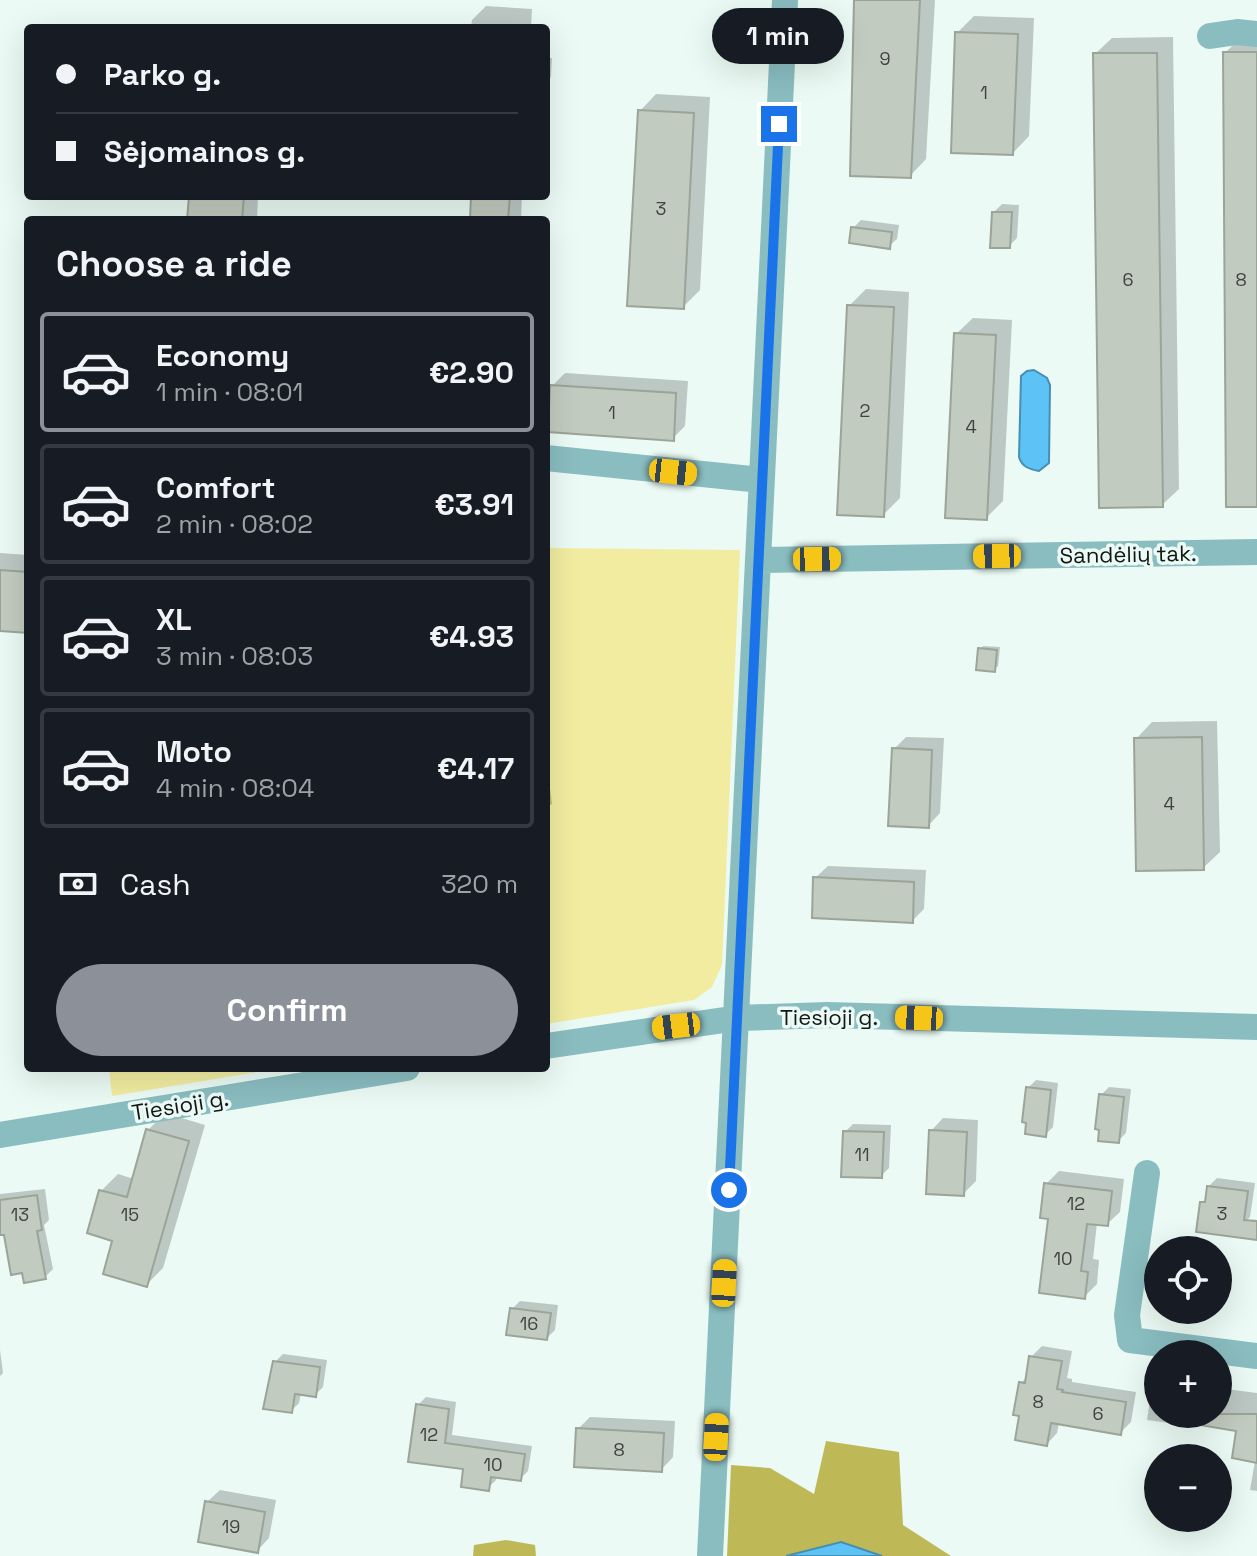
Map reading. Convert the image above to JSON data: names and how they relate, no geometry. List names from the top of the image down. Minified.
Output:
{"streets":{"street":["Sandėlių tak.","Tiesioji g."]},"house_numbers":["9","1","3","6","8","2","1","4","4","11","12","3","13","15","10","16","8","6","12","8","10","19"],"page":{"bubble":"1 min","banner":["Parko g.","Sėjomainos g."],"heading":"Choose a ride","list":[{"name":"Economy","note":"1 min · 08:01","value":"€2.90"},{"name":"Comfort","note":"2 min · 08:02","value":"€3.91"},{"name":"XL","note":"3 min · 08:03","value":"€4.93"},{"name":"Moto","note":"4 min · 08:04","value":"€4.17"}],"pay":["Cash","320 m"],"buttons":"Confirm","map_buttons":["+","−"]}}
